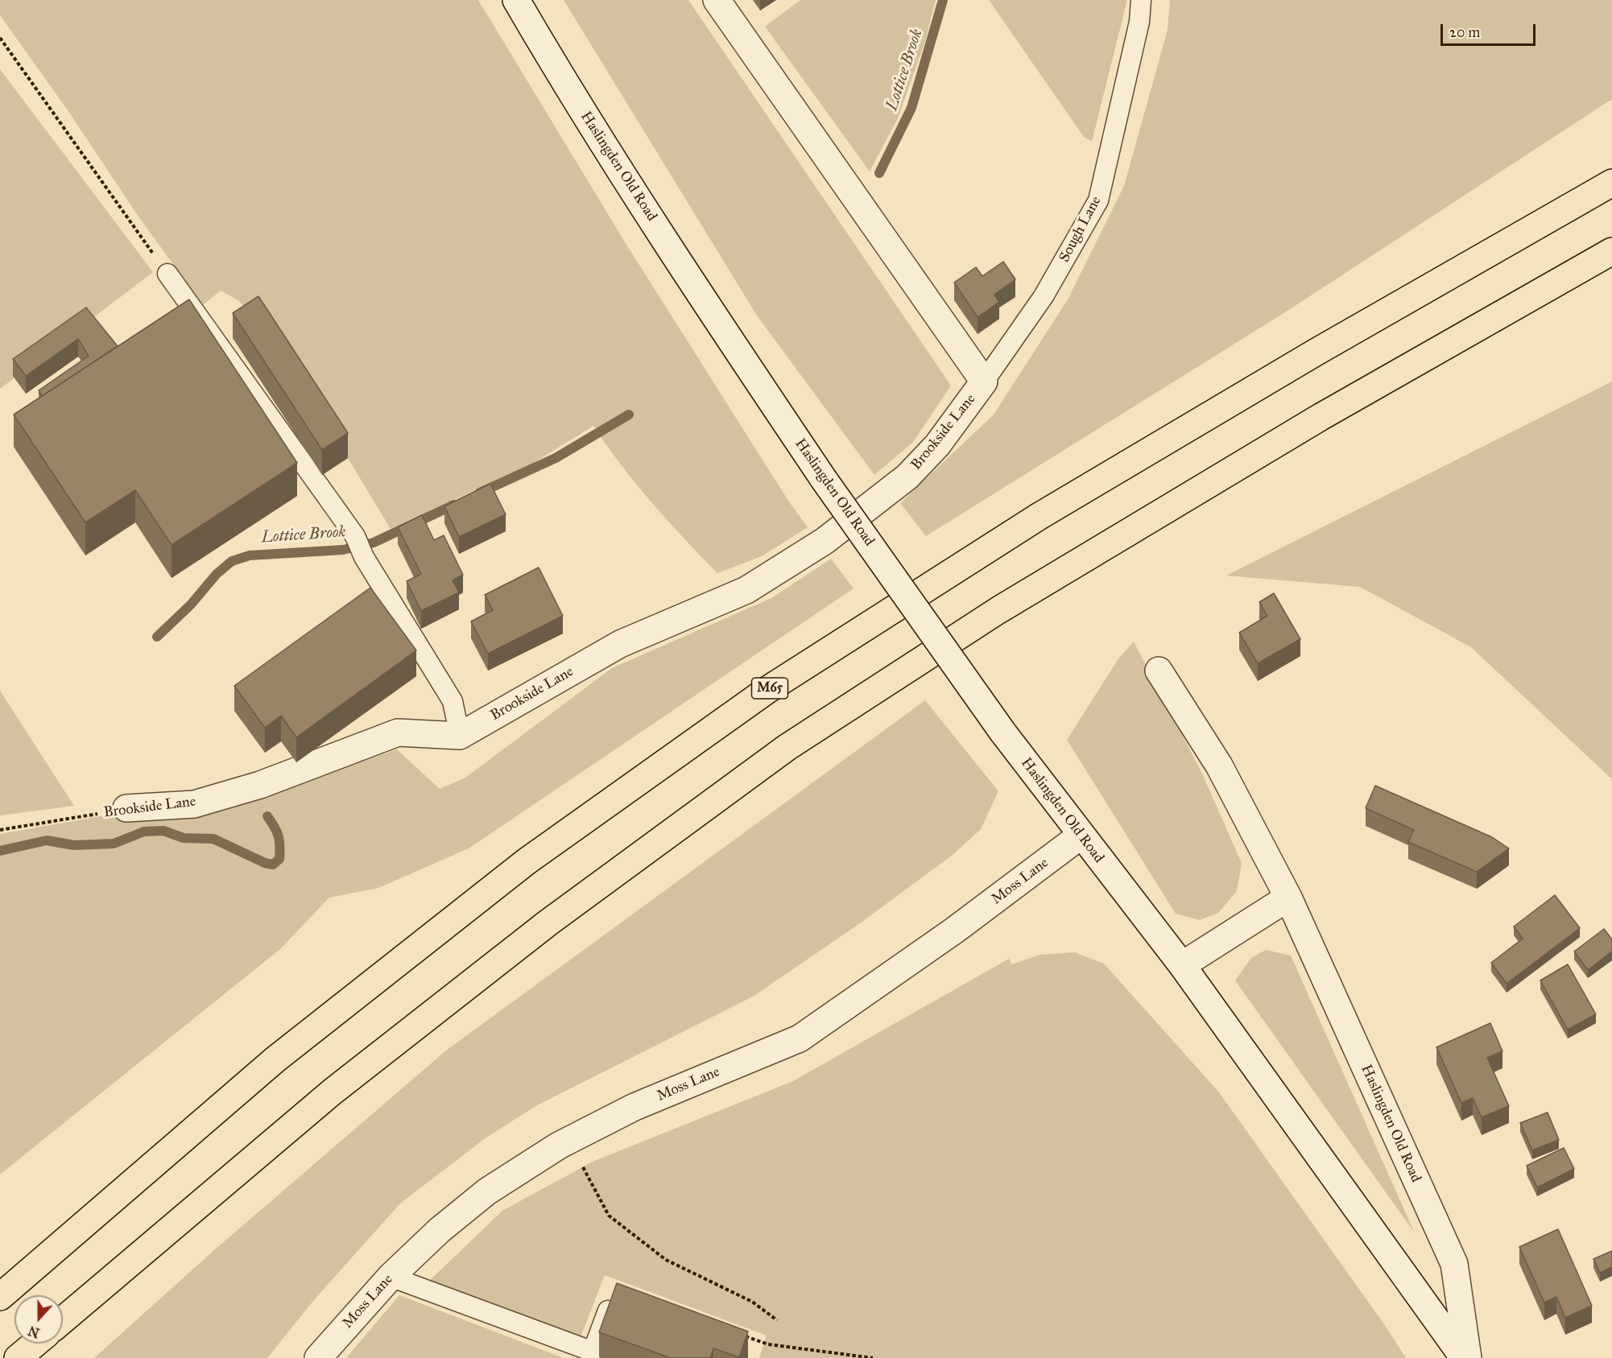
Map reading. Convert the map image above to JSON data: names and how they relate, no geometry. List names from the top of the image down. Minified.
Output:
{"streets":{"highway":["M65"],"street":["Haslingden Old Road","Brookside Lane","Moss Lane"],"lane":["Sough Lane"]},"crossings":[["Haslingden Old Road","Moss Lane"],["Sough Lane","Brookside Lane"]],"water":["Lottice Brook"],"scale_bar":"20 m","north":"bottom"}
